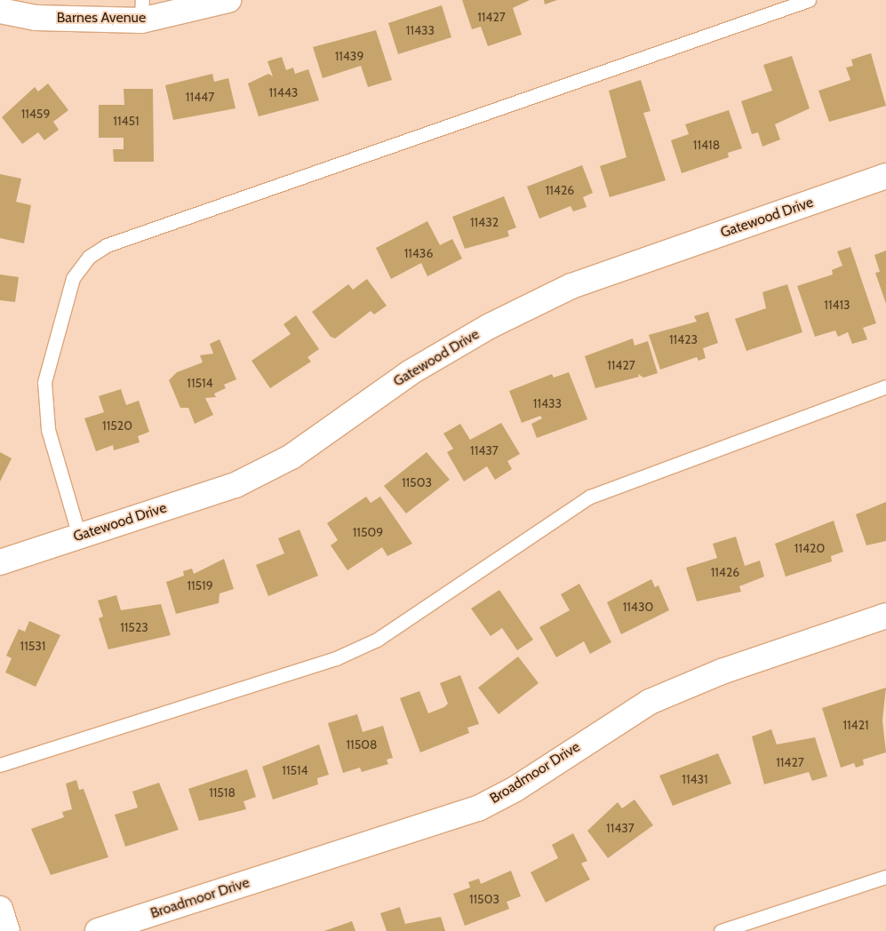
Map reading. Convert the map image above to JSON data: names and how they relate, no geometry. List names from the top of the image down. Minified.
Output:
{"streets":{"street":["Barnes Avenue","Gatewood Drive","Broadmoor Drive"]},"house_numbers":["11427","11433","11439","11443","11447","11459","11451","11418","11426","11432","11436","11413","11423","11427","11514","11433","11520","11437","11503","11509","11420","11426","11519","11430","11523","11531","11421","11508","11427","11514","11431","11518","11437","11503"]}
